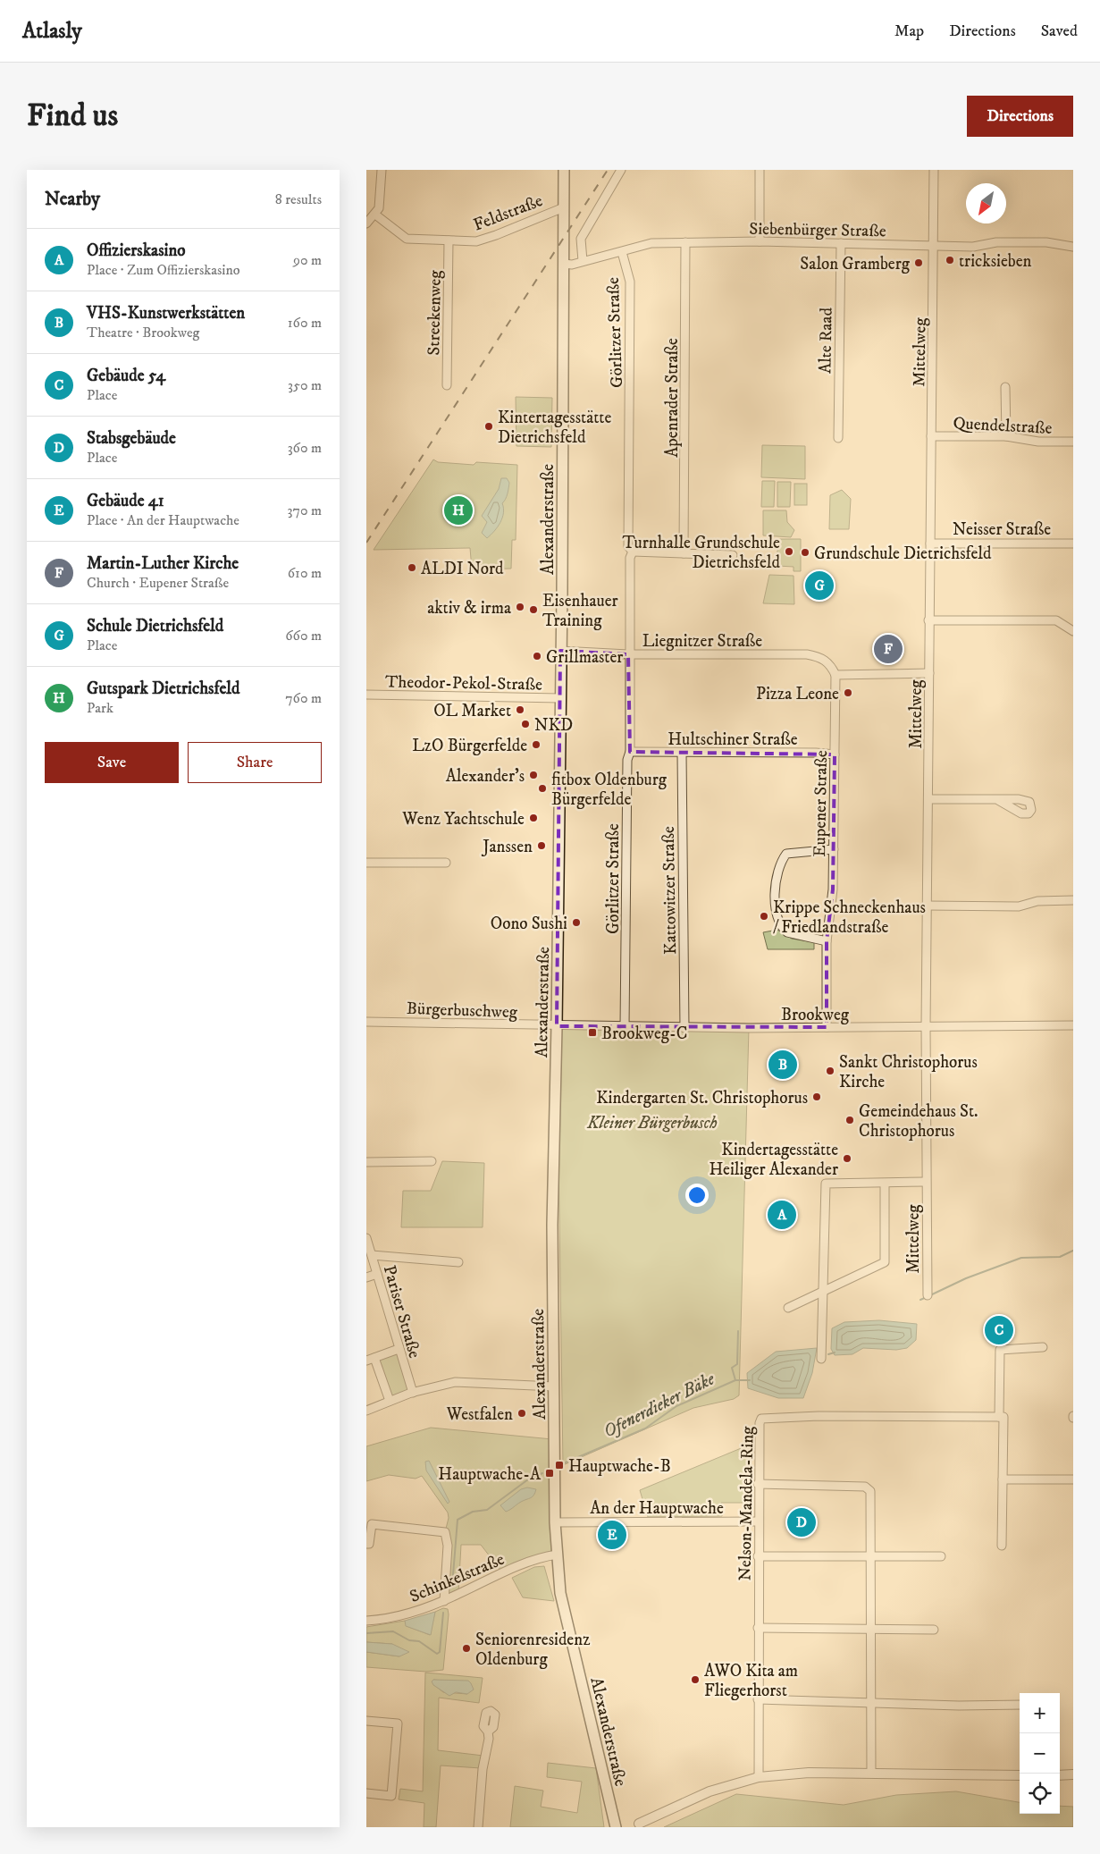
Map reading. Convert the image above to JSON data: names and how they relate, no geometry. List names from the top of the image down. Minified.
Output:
{"streets":{"main road":["Alexanderstraße"],"street":["Feldstraße","Siebenbürger Straße","Streekenweg","Görlitzer Straße","Alte Raad","Mittelweg","Apenrader Straße","Quendelstraße","Neisser Straße","Liegnitzer Straße","Theodor-Pekol-Straße","Hultschiner Straße","Eupener Straße","Kattowitzer Straße","Bürgerbuschweg","Brookweg","Pariser Straße","Nelson-Mandela-Ring","An der Hauptwache","Schinkelstraße"]},"crossings":[["Feldstraße","Streekenweg"],["Feldstraße","Alexanderstraße"],["Siebenbürger Straße","Görlitzer Straße"],["Siebenbürger Straße","Alte Raad"],["Siebenbürger Straße","Mittelweg"],["Siebenbürger Straße","Apenrader Straße"],["Siebenbürger Straße","Alexanderstraße"],["Görlitzer Straße","Liegnitzer Straße"],["Görlitzer Straße","Hultschiner Straße"],["Görlitzer Straße","Brookweg"],["Mittelweg","Quendelstraße"],["Mittelweg","Neisser Straße"],["Mittelweg","Brookweg"],["Alexanderstraße","Liegnitzer Straße"],["Alexanderstraße","Theodor-Pekol-Straße"],["Alexanderstraße","Bürgerbuschweg"],["Alexanderstraße","Brookweg"],["Alexanderstraße","An der Hauptwache"],["Alexanderstraße","Schinkelstraße"],["Liegnitzer Straße","Eupener Straße"],["Hultschiner Straße","Eupener Straße"],["Hultschiner Straße","Kattowitzer Straße"],["Eupener Straße","Brookweg"],["Kattowitzer Straße","Brookweg"],["Bürgerbuschweg","Brookweg"],["Nelson-Mandela-Ring","An der Hauptwache"]],"water":["Ofenerdieker Bäke"],"parks":["Kleiner Bürgerbusch"],"places":{"other":["tricksieben","Salon Gramberg","Kintertagesstätte Dietrichsfeld","Turnhalle Grundschule Dietrichsfeld","Grundschule Dietrichsfeld","ALDI Nord","aktiv & irma","Eisenhauer Training","Grillmaster","Pizza Leone","OL Market","NKD","LzO Bürgerfelde","Alexander's","fitbox Oldenburg Bürgerfelde","Wenz Yachtschule","Janssen","Krippe Schneckenhaus / Friedlandstraße","Oono Sushi","Sankt Christophorus Kirche","Kindergarten St. Christophorus","Gemeindehaus St. Christophorus","Kindertagesstätte Heiliger Alexander","Westfalen","Seniorenresidenz Oldenburg","AWO Kita am Fliegerhorst"],"transit":["Brookweg-C","Hauptwache-B","Hauptwache-A"]},"north":"bottom left","page":{"header":"Atlasly","nav":["Map","Directions","Saved"],"buttons":["Directions",["Save","Share"]],"title":"Find us","heading":["Nearby","8 results"],"list":[{"mark":"A","name":"Offizierskasino","note":"Place · Zum Offizierskasino","value":"90 m"},{"mark":"B","name":"VHS-Kunstwerkstätten","note":"Theatre · Brookweg","value":"160 m"},{"mark":"C","name":"Gebäude 54","note":"Place","value":"350 m"},{"mark":"D","name":"Stabsgebäude","note":"Place","value":"360 m"},{"mark":"E","name":"Gebäude 41","note":"Place · An der Hauptwache","value":"370 m"},{"mark":"F","name":"Martin-Luther Kirche","note":"Church · Eupener Straße","value":"610 m"},{"mark":"G","name":"Schule Dietrichsfeld","note":"Place","value":"660 m"},{"mark":"H","name":"Gutspark Dietrichsfeld","note":"Park","value":"760 m"}],"pins":["H","G","F","B","A","C","D","E"],"map_buttons":["+","−"]}}
